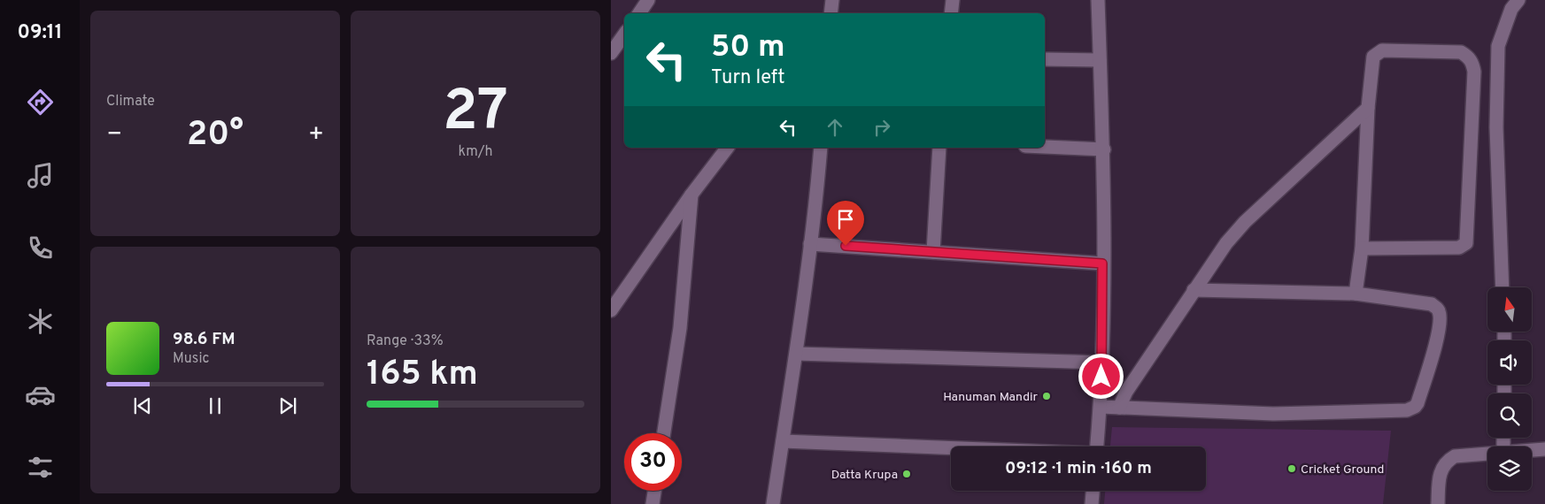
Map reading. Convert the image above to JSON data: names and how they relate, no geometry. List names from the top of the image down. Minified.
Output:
{"places":["Hanuman Mandir","Cricket Ground","Datta Krupa"],"north":"top","page":{"tabs":"09:11","tile":["Climate",["27","km/h"],["Range · 33%","165 km"]],"turn":["50 m","Turn left"],"heat":["−","20°","+"],"song":["98.6 FM","Music"],"limit":"30","trip":"09:12 · 1 min · 160 m"}}
